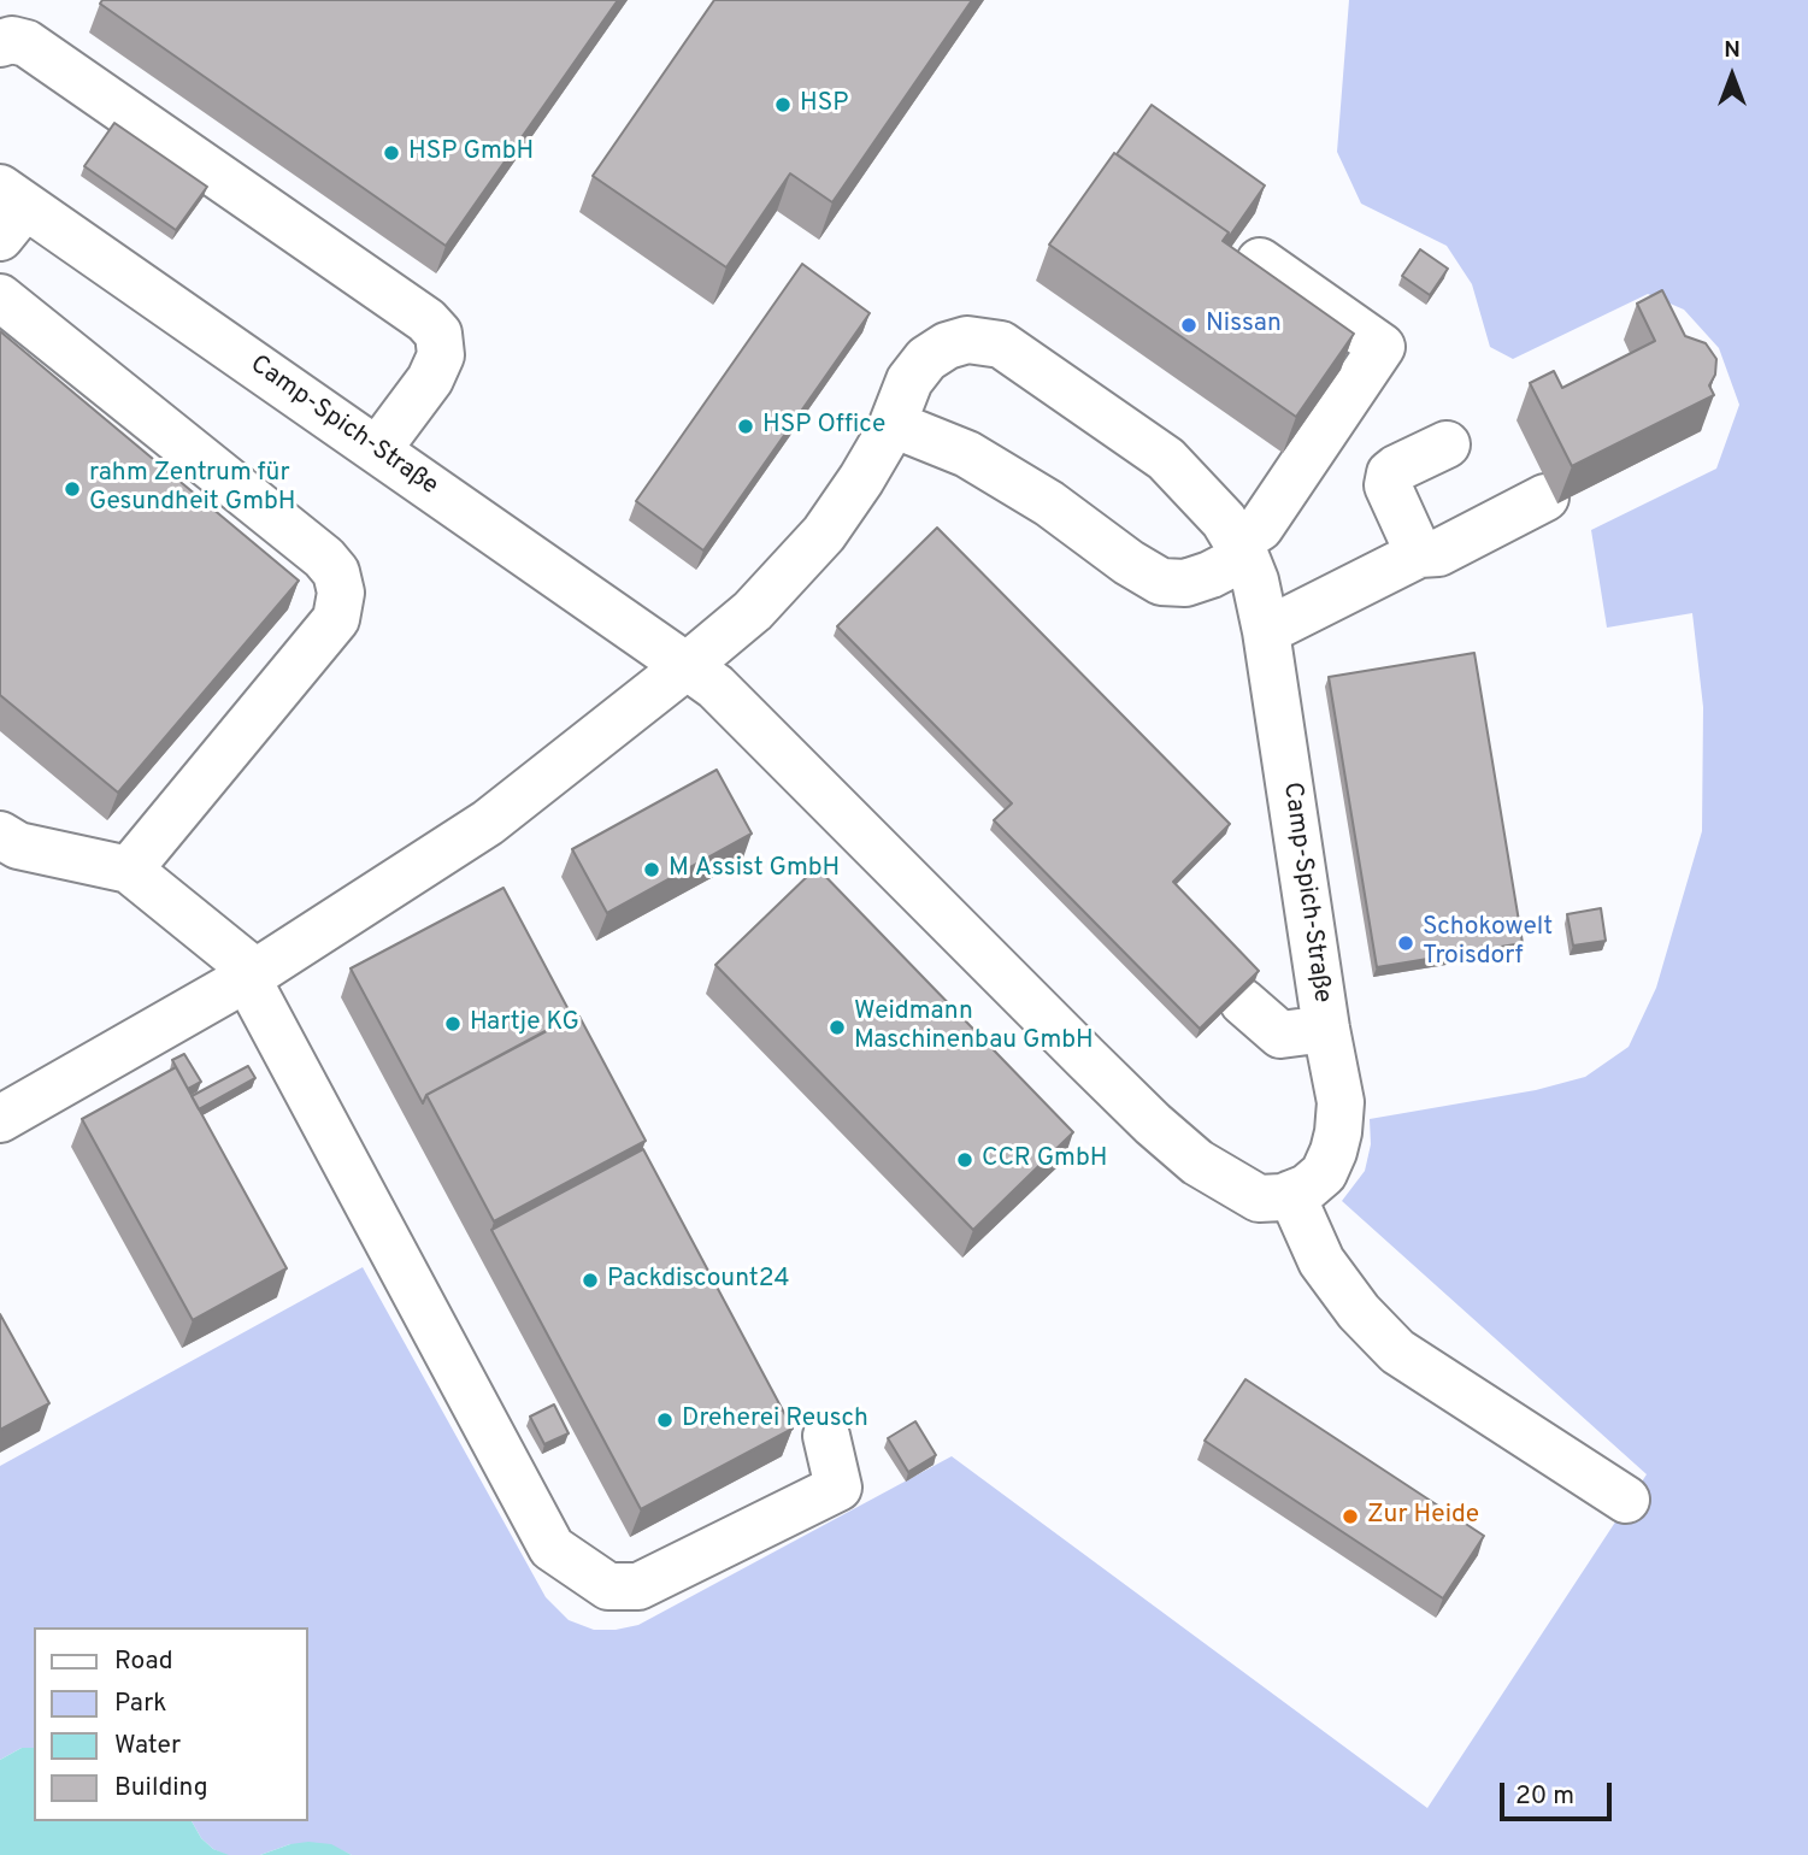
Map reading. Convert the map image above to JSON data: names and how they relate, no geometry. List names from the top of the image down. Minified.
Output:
{"streets":{"street":["Camp-Spich-Straße"]},"places":["HSP","HSP GmbH","Nissan","HSP Office","rahm Zentrum für Gesundheit GmbH","M Assist GmbH","Schokowelt Troisdorf","Hartje KG","Weidmann Maschinenbau GmbH","CCR GmbH","Packdiscount24","Dreherei Reusch","Zur Heide"],"legend":["Road","Park","Water","Building"],"scale_bar":"20 m","north":"top"}
